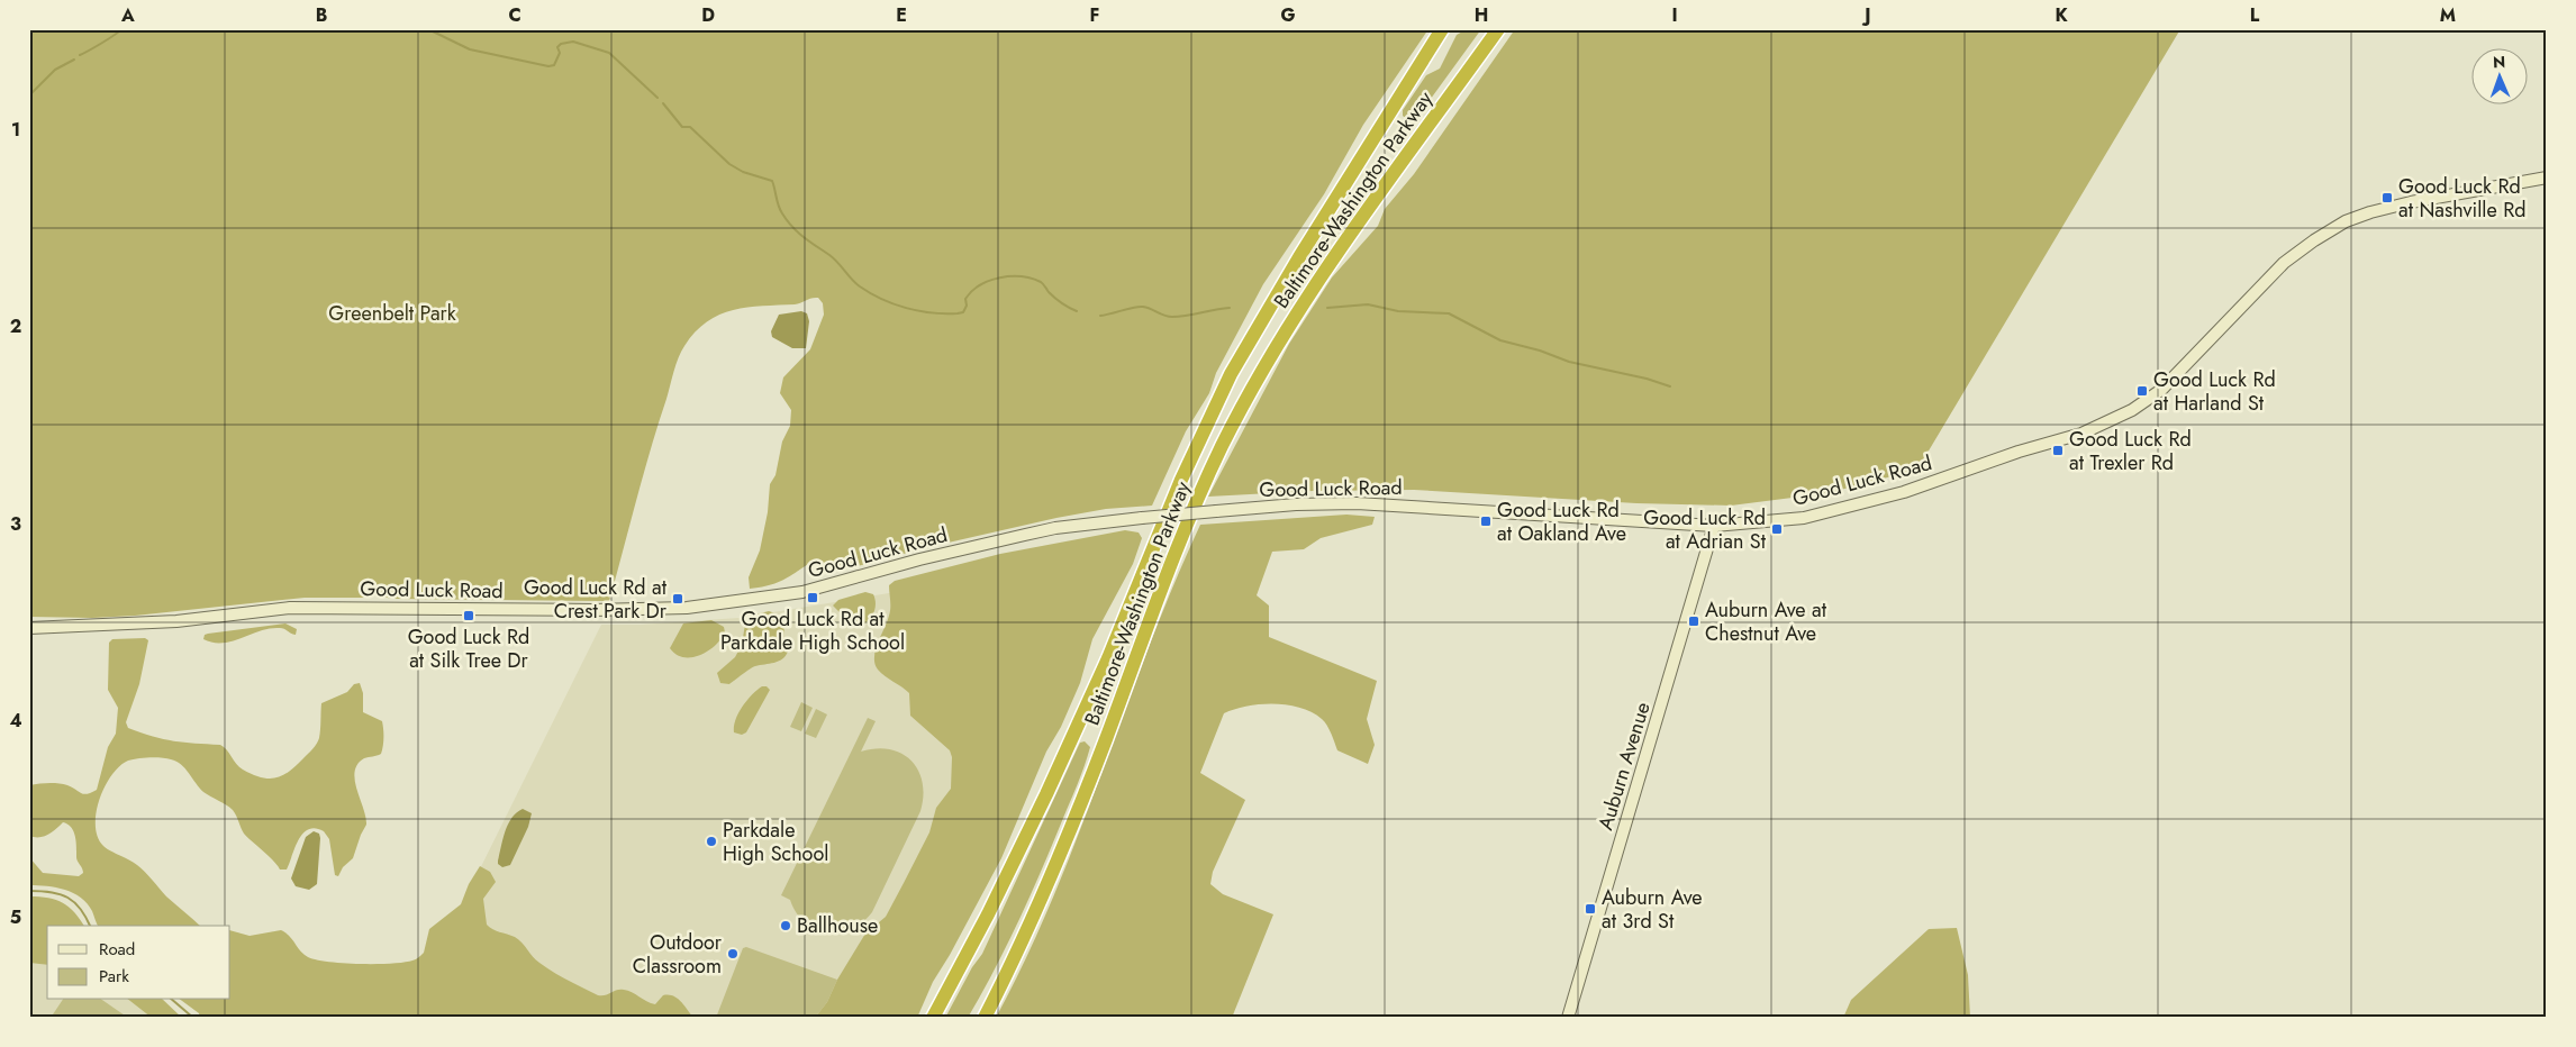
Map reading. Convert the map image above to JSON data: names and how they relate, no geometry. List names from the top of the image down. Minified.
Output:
{"streets":{"highway":["Baltimore-Washington Parkway"],"main road":["Good Luck Road","Auburn Avenue"]},"crossings":[["Good Luck Road","Auburn Avenue"]],"parks":["Greenbelt Park"],"places":{"transit":["Good Luck Rd at Nashville Rd","Good Luck Rd at Harland St","Good Luck Rd at Trexler Rd","Good Luck Rd at Oakland Ave","Good Luck Rd at Adrian St","Good Luck Rd at Parkdale High School","Good Luck Rd at Crest Park Dr","Good Luck Rd at Silk Tree Dr","Auburn Ave at Chestnut Ave","Auburn Ave at 3rd St"],"other":["Parkdale High School","Ballhouse","Outdoor Classroom"]},"legend":["Road","Park"],"north":"top","grid":{"columns":["A","B","C","D","E","F","G","H","I","J","K","L","M"],"rows":["1","2","3","4","5"]}}
